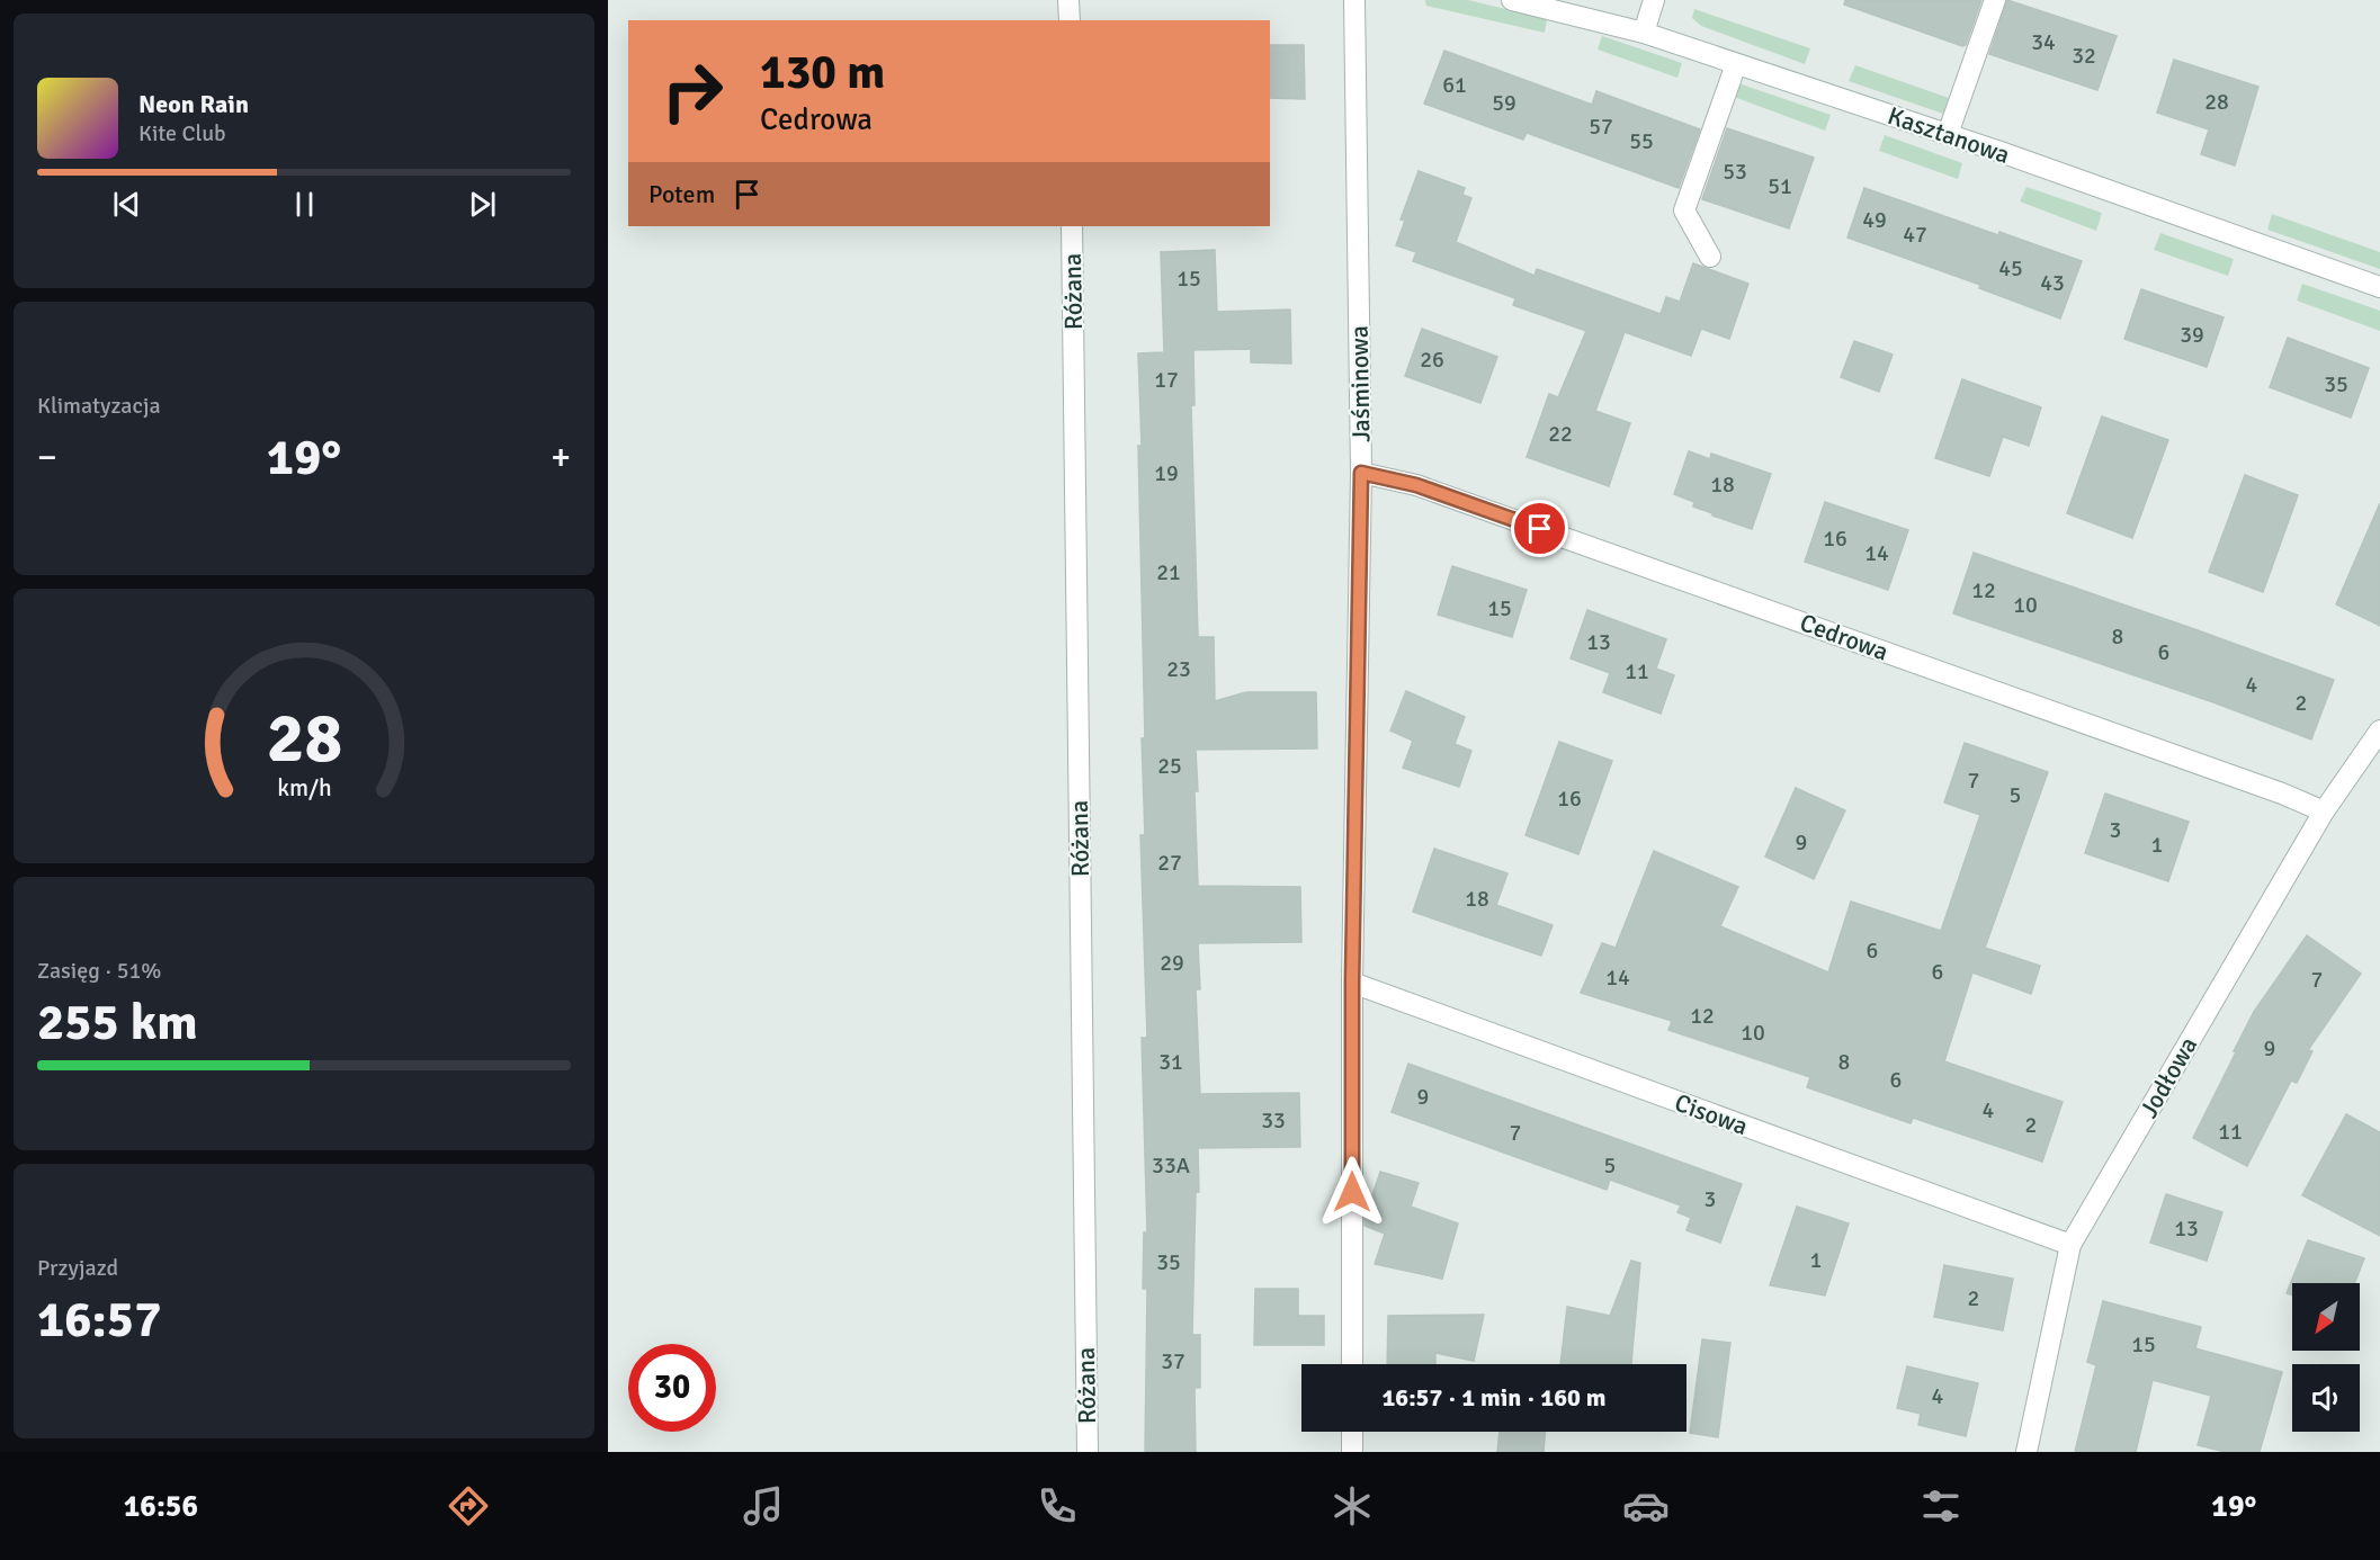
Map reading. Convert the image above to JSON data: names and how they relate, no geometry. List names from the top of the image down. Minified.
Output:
{"streets":{"street":["Kasztanowa","Różana","Jaśminowa","Cedrowa","Jodłowa","Cisowa"]},"crossings":[["Jaśminowa","Cedrowa"],["Jaśminowa","Cisowa"],["Cedrowa","Jodłowa"],["Jodłowa","Cisowa"]],"house_numbers":["34","32","61","28","59","57","55","53","51","49","47","45","15","43","39","26","17","35","22","19","18","16","14","21","12","10","15","8","13","6","23","11","4","2","25","7","5","16","3","9","1","27","18","6","29","6","14","7","12","10","9","31","8","6","9","4","33","2","11","7","33A","5","3","13","1","35","2","15","37","4"],"north":"bottom left","page":{"turn":["130 m","Cedrowa"],"song":["Neon Rain","Kite Club"],"then":"Potem","tile":["Klimatyzacja",["Zasięg · 51%","255 km"],["Przyjazd","16:57"]],"heat":["−","19°","+"],"limit":"30","trip":"16:57 · 1 min · 160 m","tabs":["16:56","19°"],"gauge":["28","km/h"]}}
